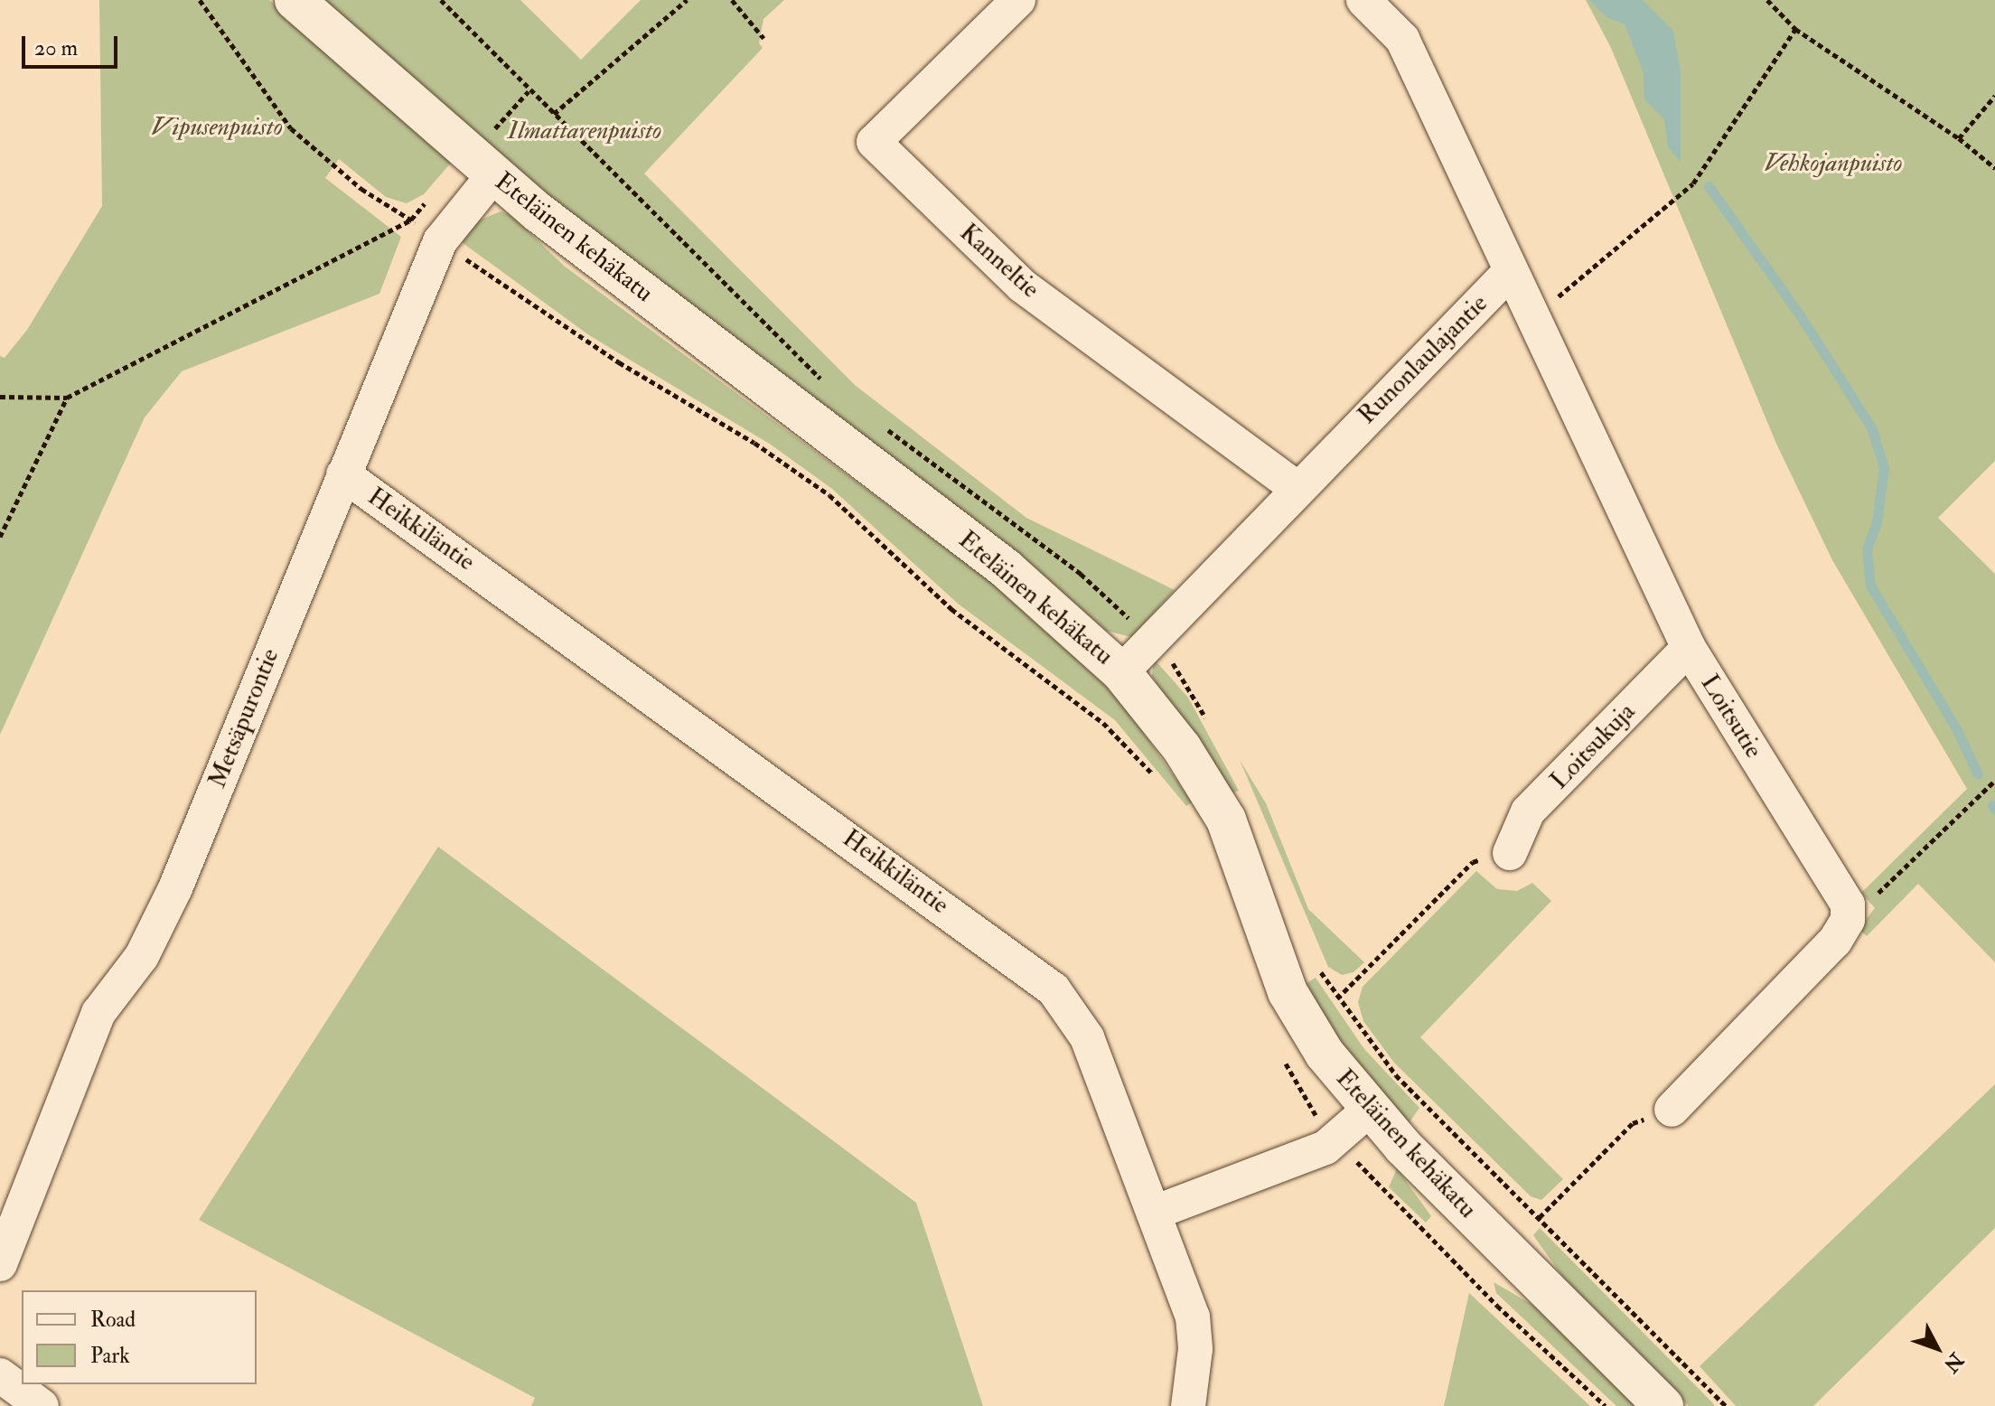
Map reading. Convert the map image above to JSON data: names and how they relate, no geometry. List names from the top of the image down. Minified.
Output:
{"streets":{"street":["Eteläinen kehäkatu","Kanneltie","Runonlaulajantie","Heikkiläntie","Loitsutie","Metsäpurontie","Loitsukuja"]},"crossings":[["Eteläinen kehäkatu","Runonlaulajantie"],["Eteläinen kehäkatu","Metsäpurontie"],["Kanneltie","Runonlaulajantie"],["Runonlaulajantie","Loitsutie"],["Heikkiläntie","Metsäpurontie"],["Loitsutie","Loitsukuja"]],"parks":["Vipusenpuisto","Ilmattarenpuisto","Vehkojanpuisto"],"legend":["Road","Park"],"scale_bar":"20 m","north":"bottom right"}
